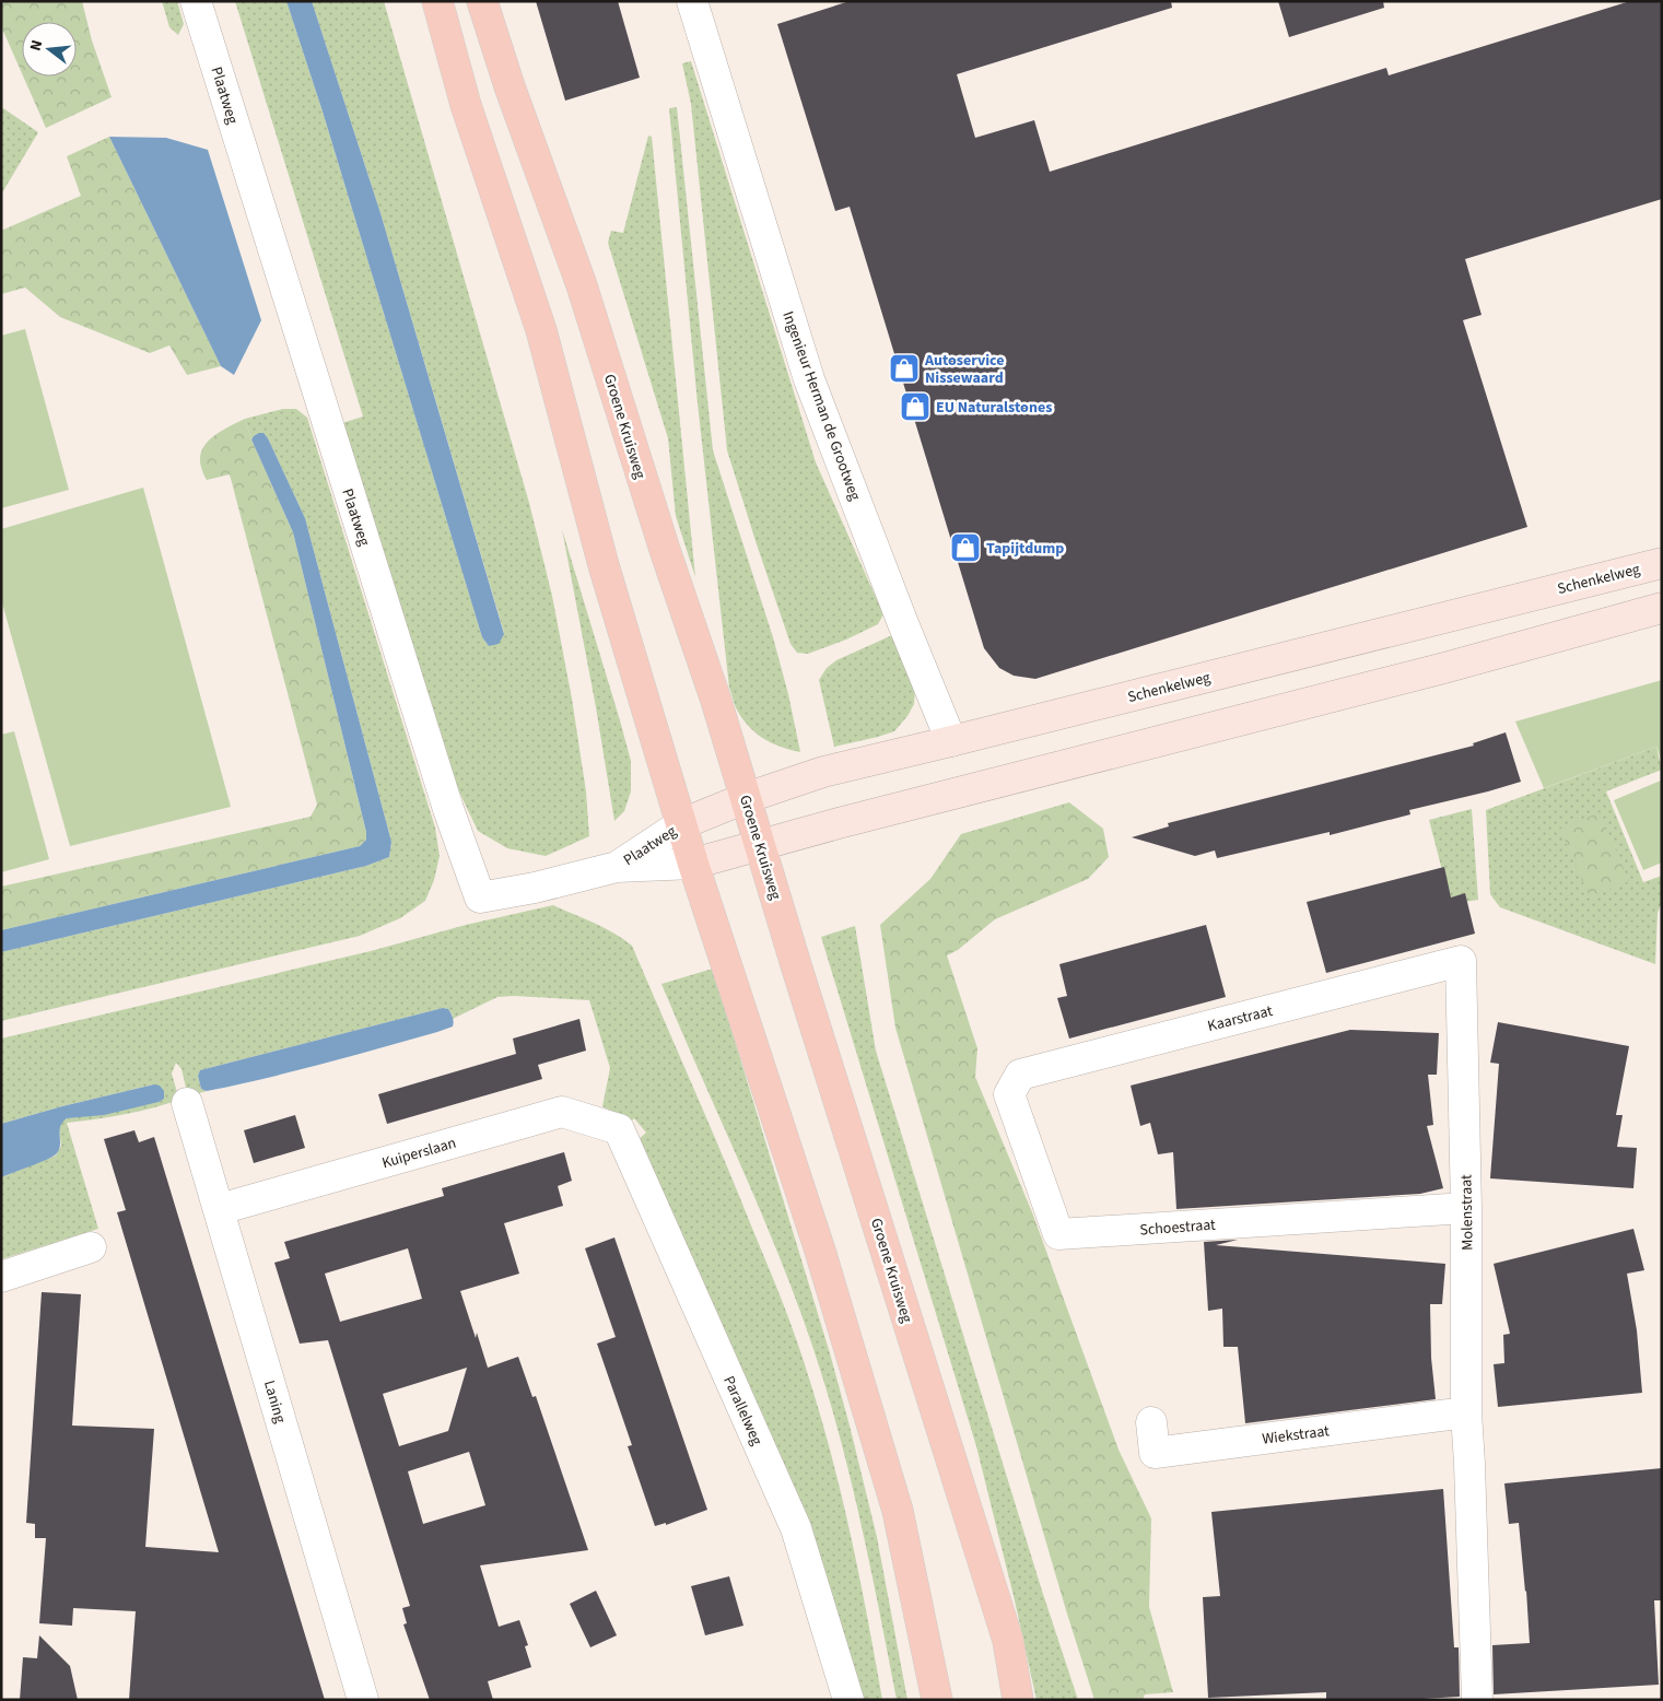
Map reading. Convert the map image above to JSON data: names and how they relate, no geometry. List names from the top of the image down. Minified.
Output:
{"streets":{"main road":["Groene Kruisweg","Schenkelweg"],"street":["Plaatweg","Ingenieur Herman de Grootweg","Kaarstraat","Kuiperslaan","Molenstraat","Schoestraat","Laning","Parallelweg","Wiekstraat"]},"crossings":[["Plaatweg","Schenkelweg"],["Ingenieur Herman de Grootweg","Schenkelweg"],["Groene Kruisweg","Schenkelweg"],["Kaarstraat","Molenstraat"],["Kaarstraat","Schoestraat"],["Kuiperslaan","Laning"],["Kuiperslaan","Parallelweg"],["Molenstraat","Schoestraat"],["Molenstraat","Wiekstraat"]],"places":{"shop":["Autoservice Nissewaard","EU Naturalstones","Tapijtdump"]},"north":"left"}
